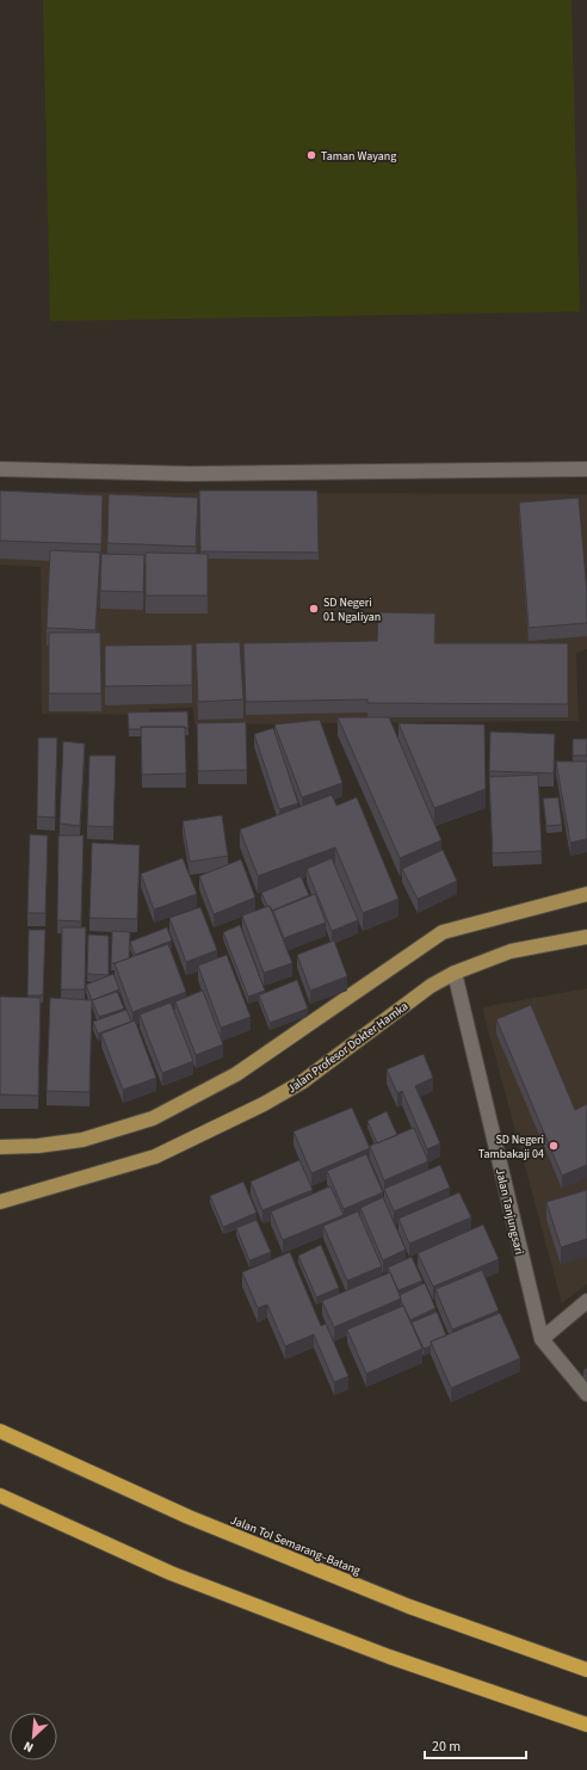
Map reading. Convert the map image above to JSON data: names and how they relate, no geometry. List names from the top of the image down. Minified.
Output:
{"streets":{"highway":["Jalan Tol Semarang–Batang"],"main road":["Jalan Profesor Dokter Hamka"],"street":["Jalan Tanjungsari"]},"crossings":[["Jalan Profesor Dokter Hamka","Jalan Tanjungsari"]],"places":["Taman Wayang","SD Negeri 01 Ngaliyan","SD Negeri Tambakaji 04"],"scale_bar":"20 m","north":"bottom left"}
